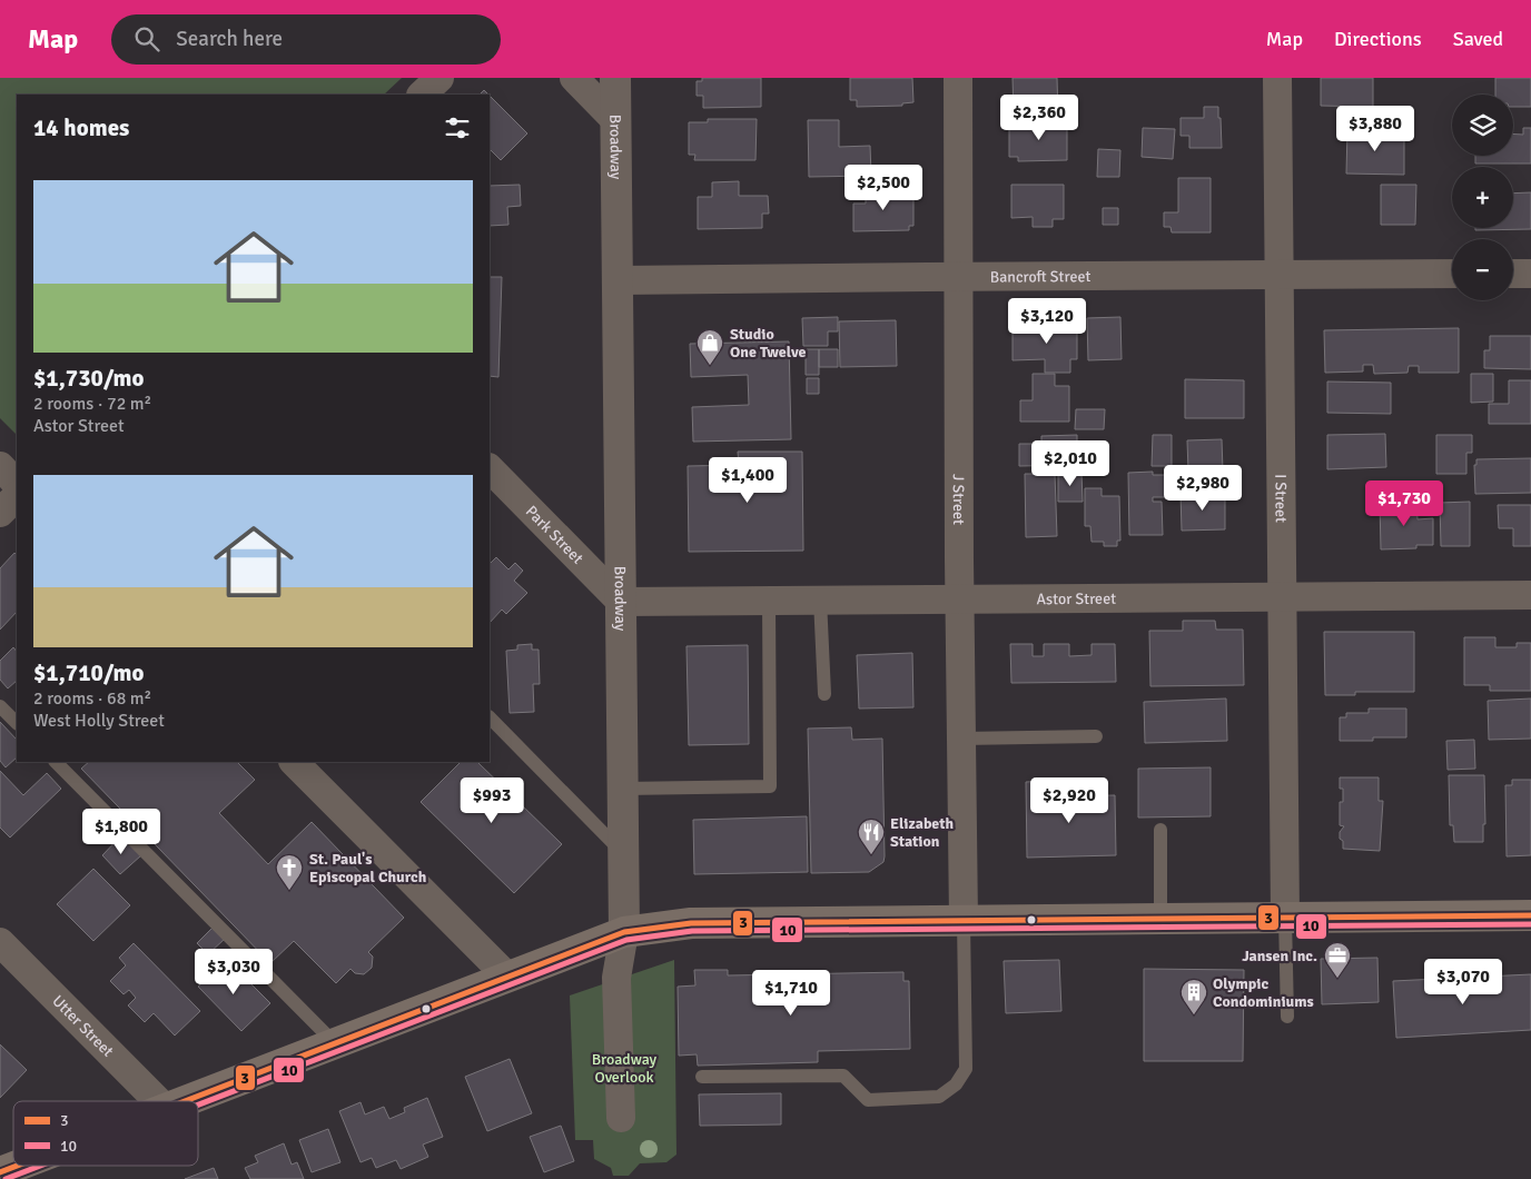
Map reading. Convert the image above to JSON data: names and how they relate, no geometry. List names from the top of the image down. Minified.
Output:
{"streets":{"street":["Broadway","Bancroft Street","I Street","J Street","Park Street","Astor Street","Utter Street"]},"crossings":[["Broadway","Bancroft Street"],["Broadway","Park Street"],["Broadway","Astor Street"],["Bancroft Street","I Street"],["Bancroft Street","J Street"],["I Street","Astor Street"],["J Street","Astor Street"],["Park Street","Astor Street"]],"parks":["Broadway Overlook"],"places":{"shop":["Studio One Twelve"],"restaurant":["Elizabeth Station"],"church":["St. Paul's Episcopal Church"],"office":["Jansen Inc."],"building":["Olympic Condominiums"]},"lines":["transit line 3","transit line 10"],"legend":["3","10"],"page":{"header":"Map","search":"Search here","nav":["Map","Directions","Saved"],"map_buttons":["+","−"],"price":["$2,360","$3,880","$2,500","$3,120","$2,010","$1,400","$2,980","$1,730","$993","$2,920","$1,800","$3,030","$3,070","$1,710"],"heading":"14 homes","list":[{"name":"$1,730/mo","note":"2 rooms · 72 m² · Astor Street"},{"name":"$1,710/mo","note":"2 rooms · 68 m² · West Holly Street"}]}}
